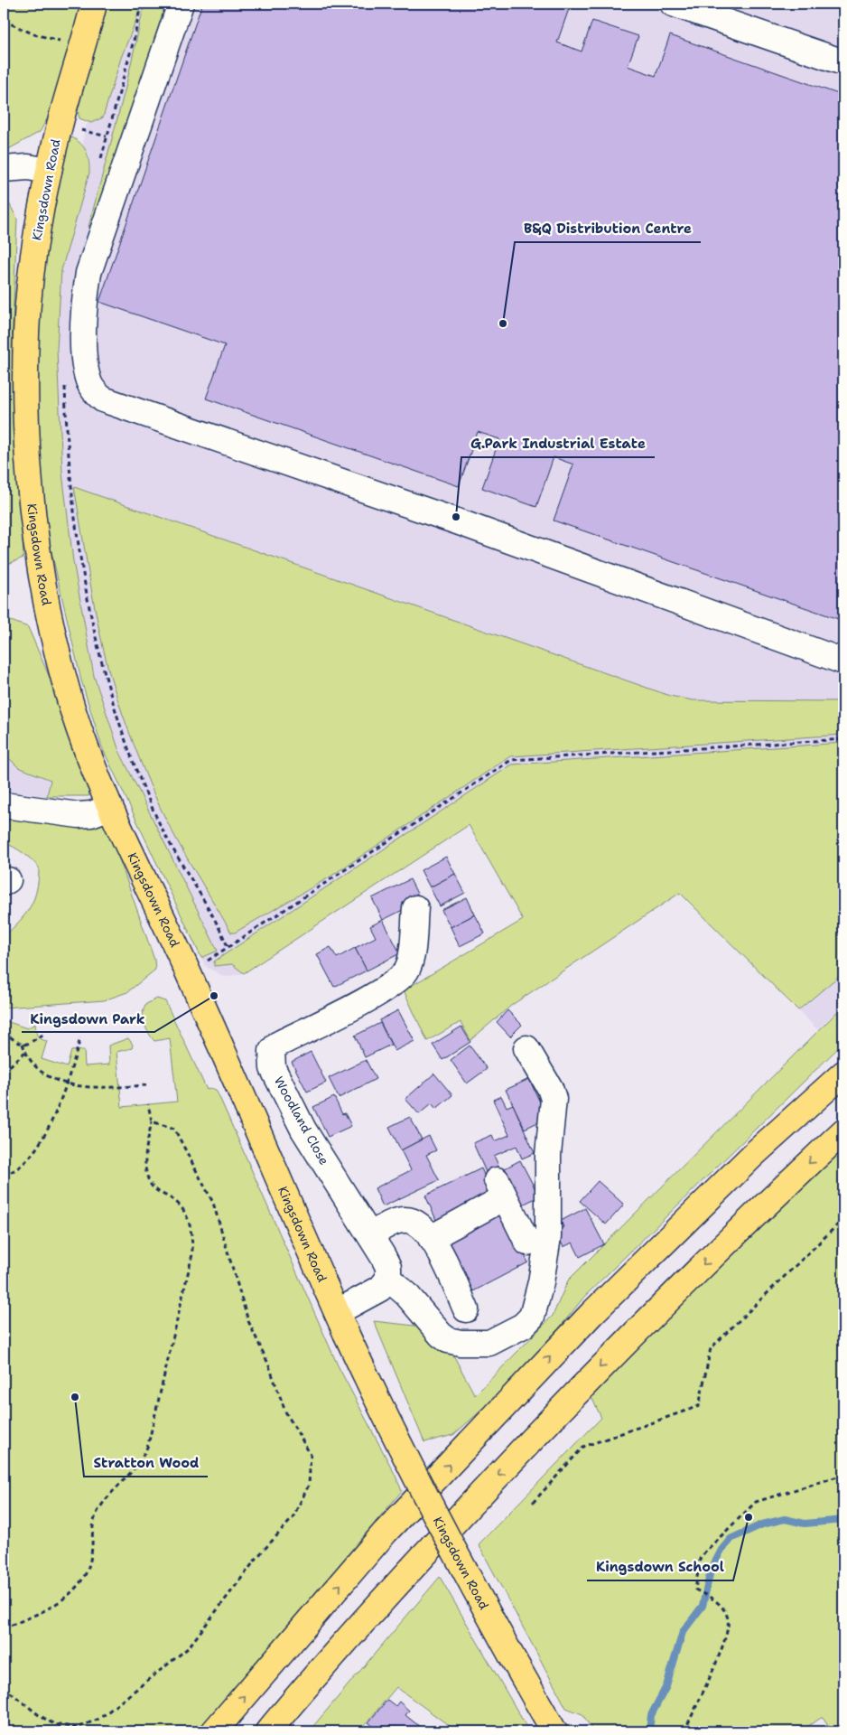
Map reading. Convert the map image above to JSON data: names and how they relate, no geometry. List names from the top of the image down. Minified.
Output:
{"streets":{"main road":["Kingsdown Road"],"street":["Woodland Close"]},"places":["B&Q Distribution Centre","G.Park Industrial Estate","Kingsdown Park","Stratton Wood","Kingsdown School"]}
